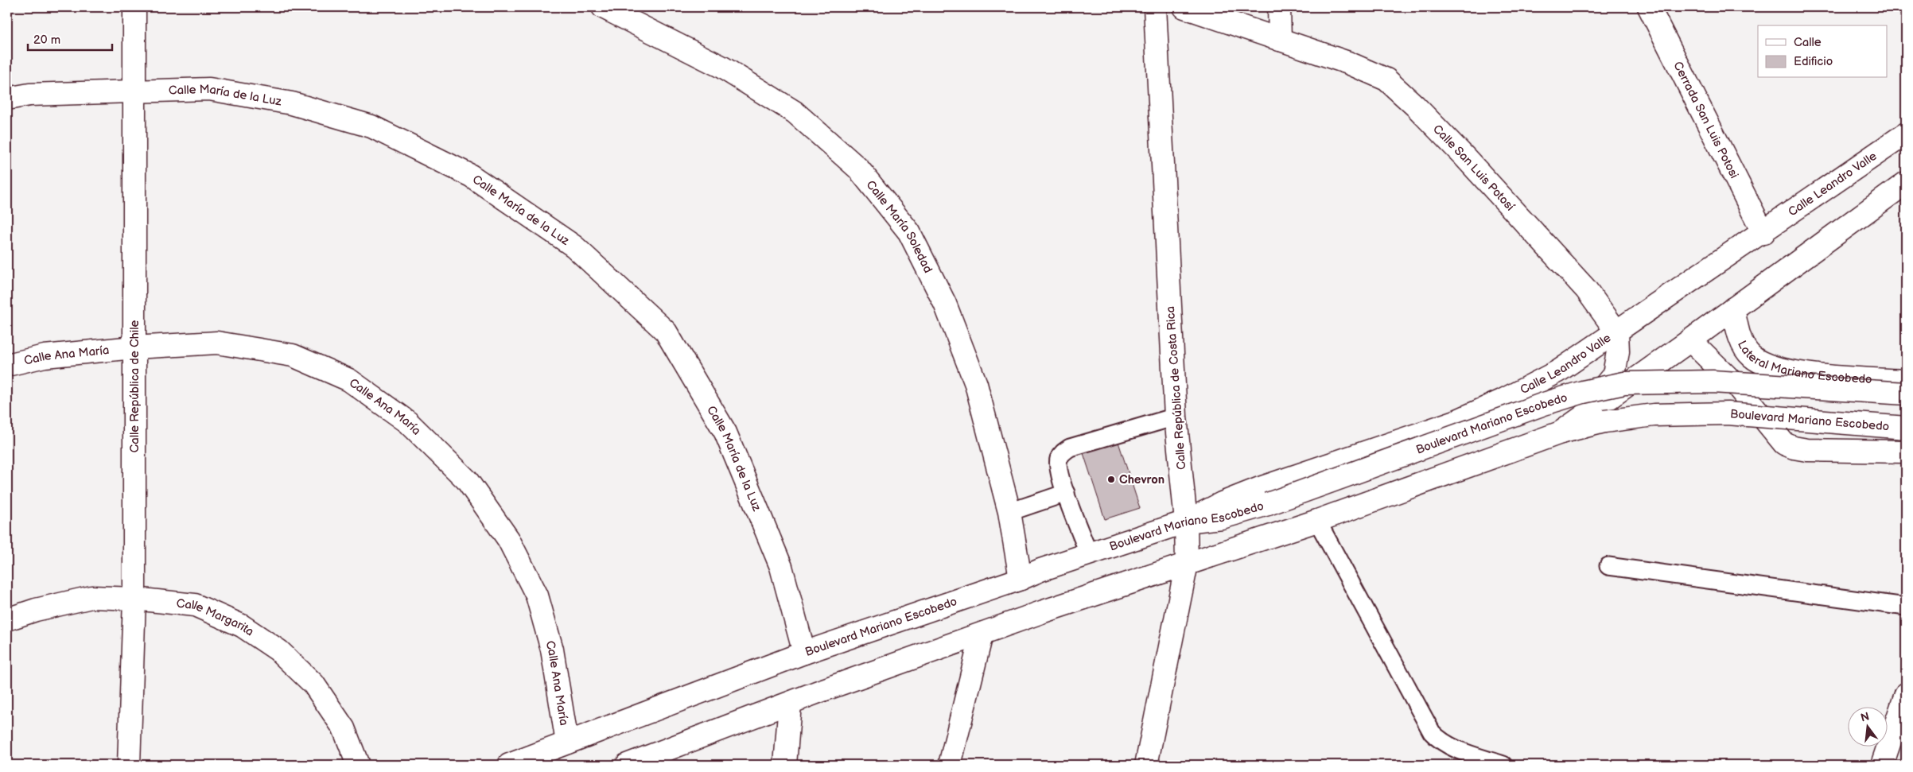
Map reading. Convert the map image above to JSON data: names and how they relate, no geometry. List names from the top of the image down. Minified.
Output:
{"streets":{"street":["Calle María de la Luz","Cerrada San Luis Potosi","Calle San Luis Potosí","Calle Leandro Valle","Calle María Soledad","Calle Ana María","Lateral Mariano Escobedo","Calle República de Chile","Calle República de Costa Rica","Boulevard Mariano Escobedo","Calle Margarita"]},"crossings":[["Calle María de la Luz","Calle República de Chile"],["Calle María de la Luz","Boulevard Mariano Escobedo"],["Cerrada San Luis Potosi","Calle Leandro Valle"],["Calle San Luis Potosí","Calle Leandro Valle"],["Calle Leandro Valle","Calle República de Costa Rica"],["Calle Leandro Valle","Boulevard Mariano Escobedo"],["Calle María Soledad","Boulevard Mariano Escobedo"],["Calle Ana María","Calle República de Chile"],["Calle Ana María","Boulevard Mariano Escobedo"],["Calle República de Chile","Calle Margarita"],["Calle República de Costa Rica","Boulevard Mariano Escobedo"]],"places":["Chevron"],"legend":["Calle","Edificio"],"scale_bar":"20 m","north":"top"}
